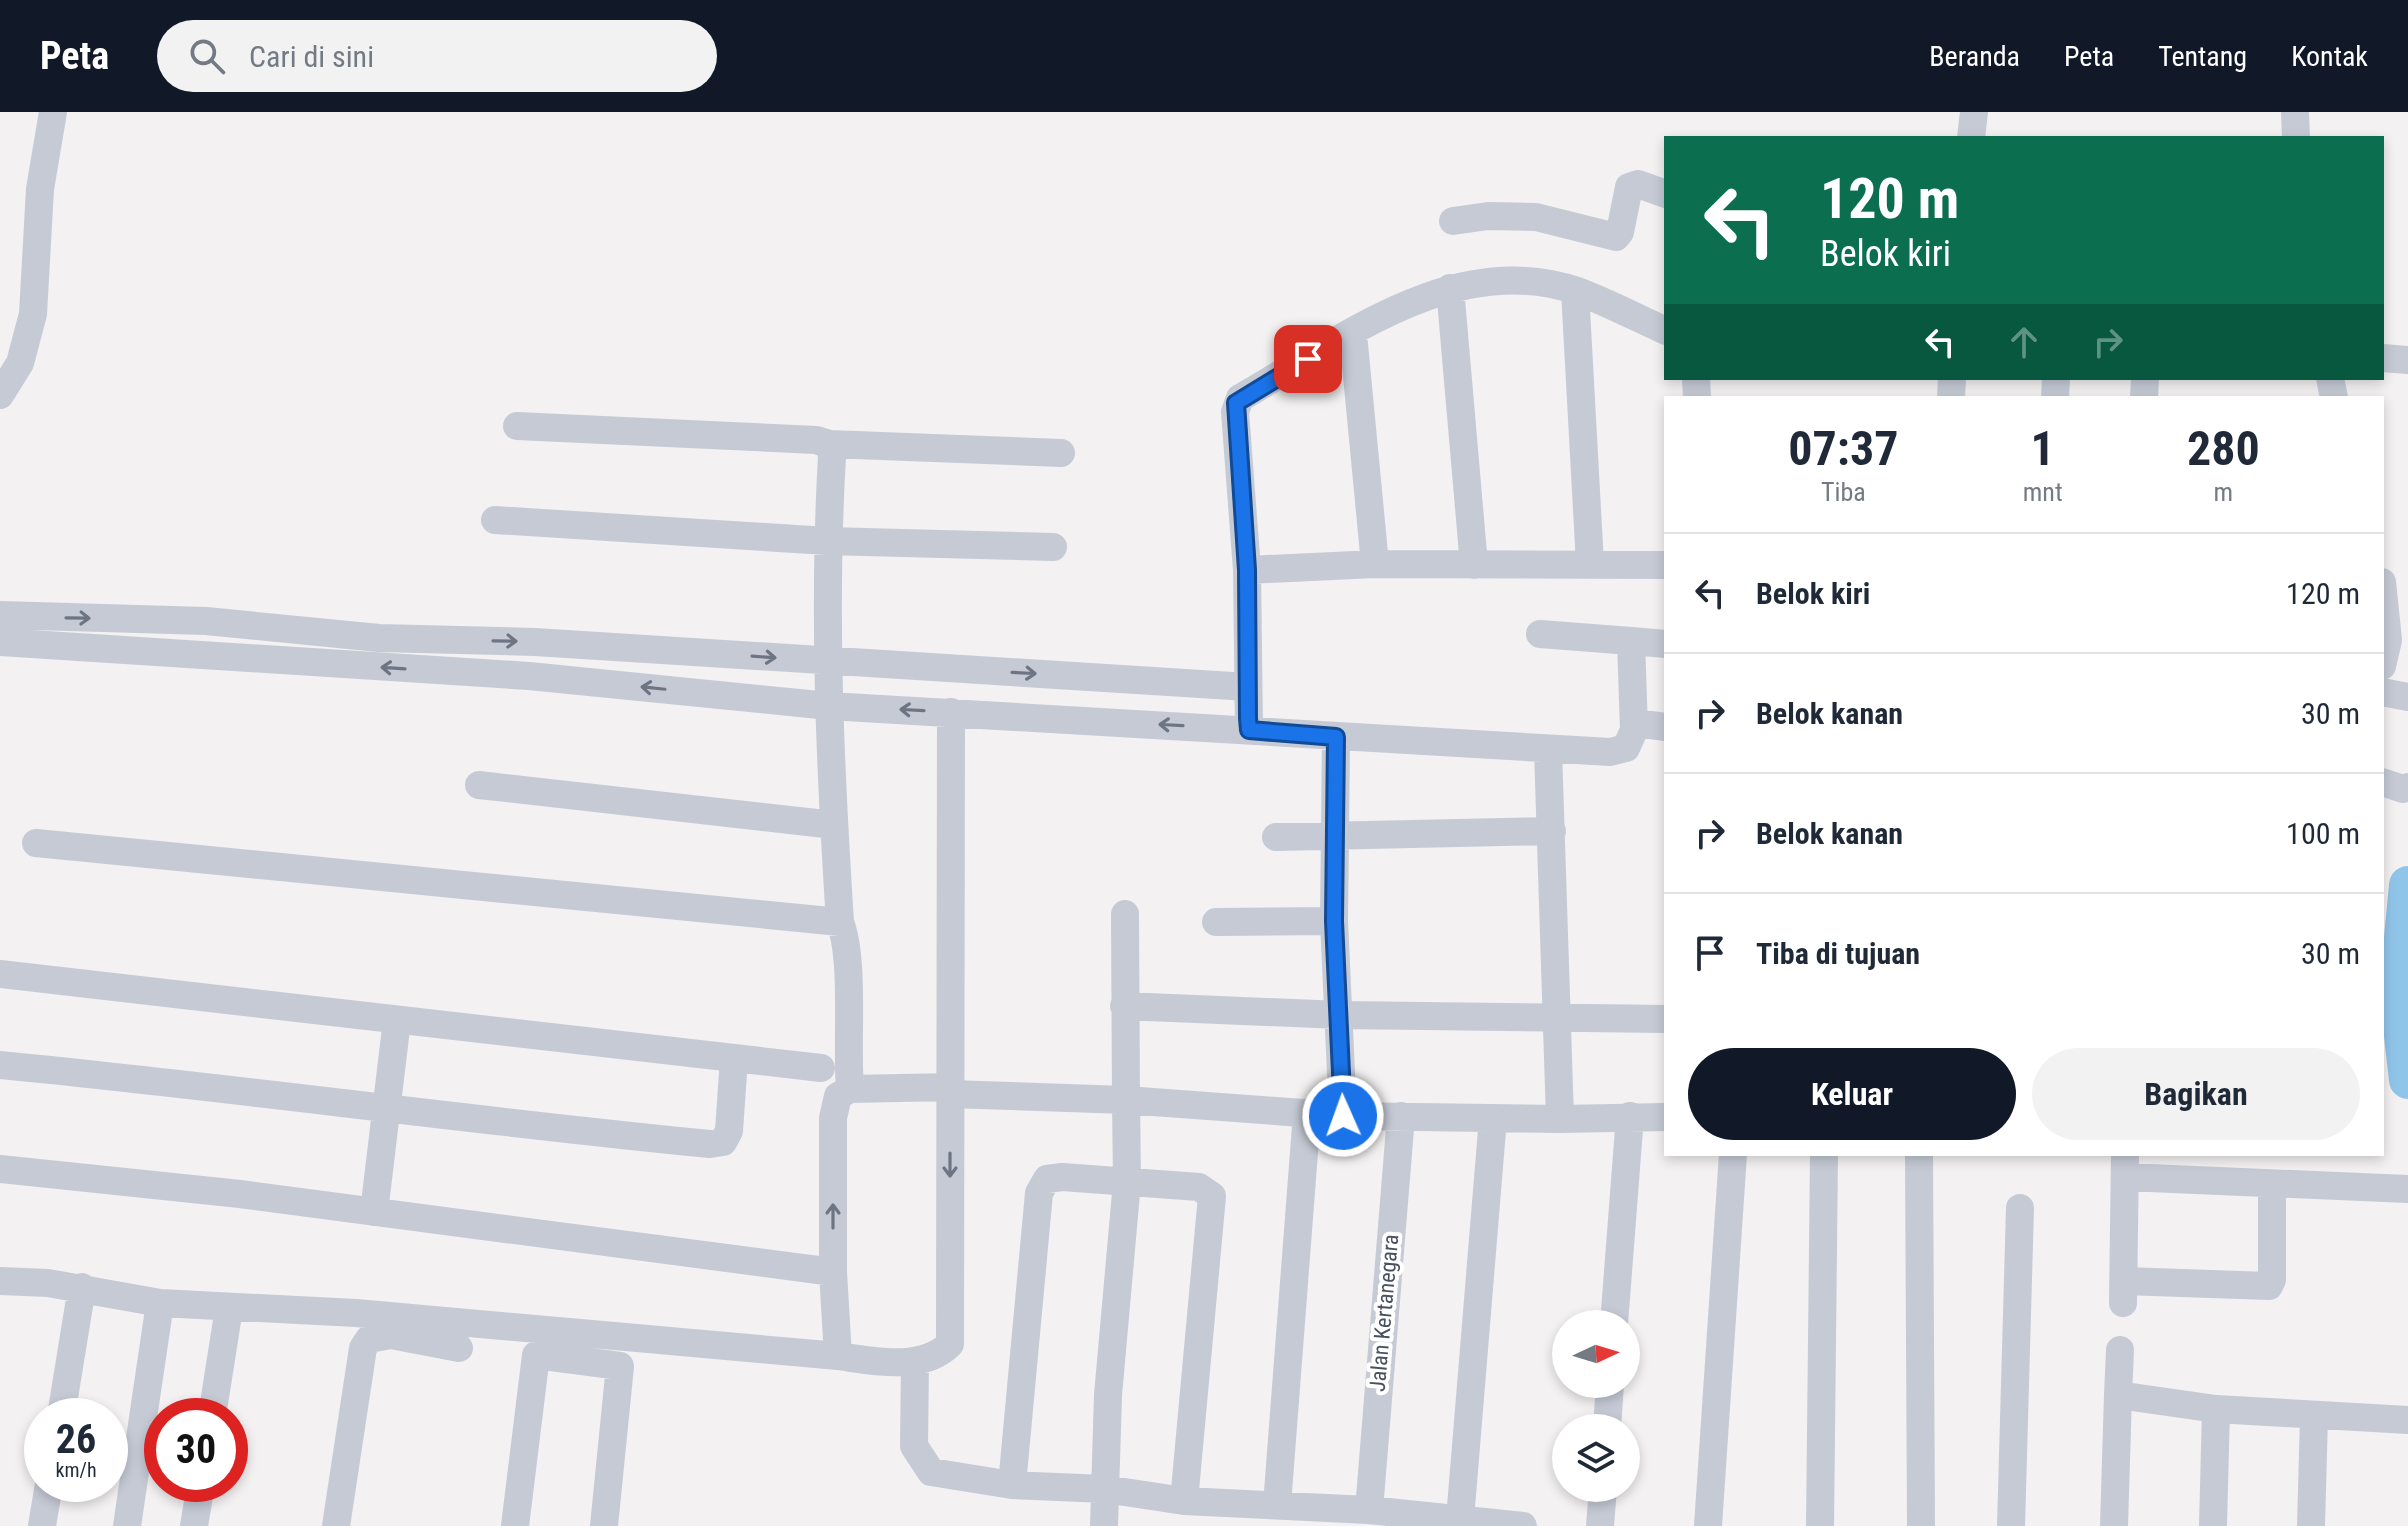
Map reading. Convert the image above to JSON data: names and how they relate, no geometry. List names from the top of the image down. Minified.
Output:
{"streets":{"street":["Jalan Kertanegara"]},"north":"right","page":{"header":"Peta","search":"Cari di sini","nav":["Beranda","Peta","Tentang","Kontak"],"turn":["120 m","Belok kiri"],"eta":["07:37","Tiba","1","mnt","280","m"],"list":[{"name":"Belok kiri","value":"120 m"},{"name":"Belok kanan","value":"30 m"},{"name":"Belok kanan","value":"100 m"},{"name":"Tiba di tujuan","value":"30 m"}],"buttons":["Keluar","Bagikan"],"speed":"26 km/h","limit":"30"}}
